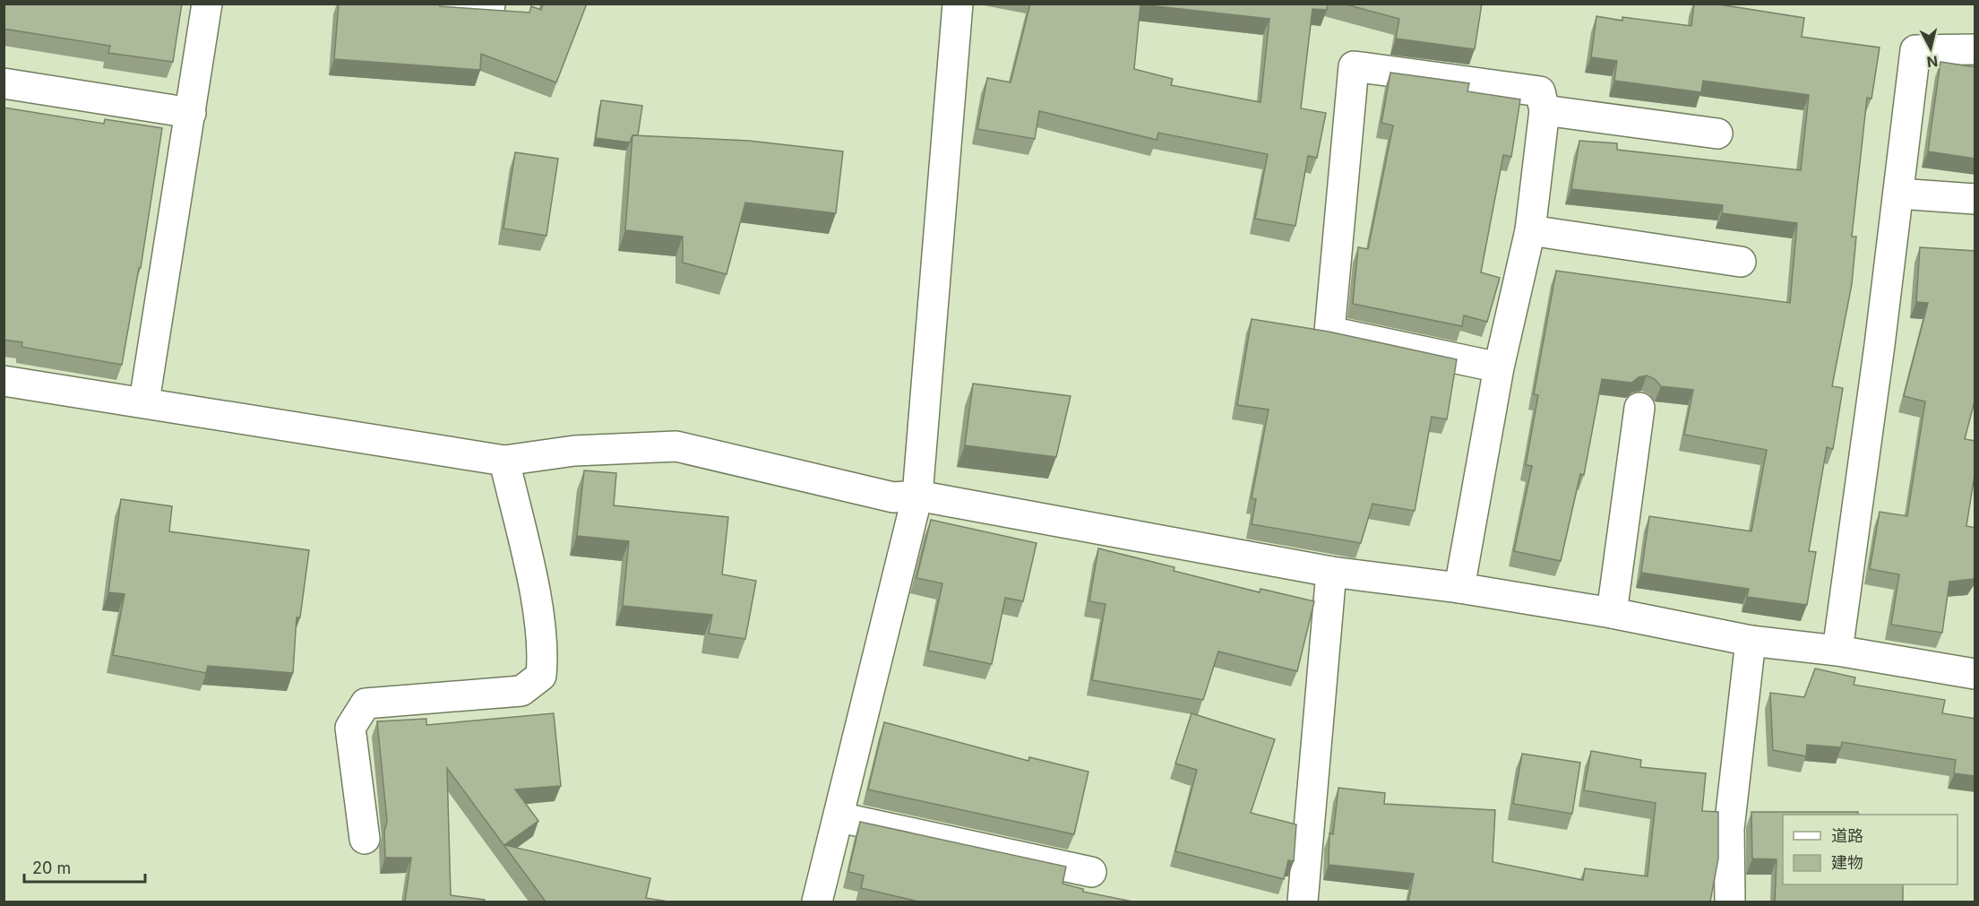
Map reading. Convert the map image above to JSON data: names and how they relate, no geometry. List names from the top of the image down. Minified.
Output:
{"legend":["道路","建物"],"scale_bar":"20 m","north":"bottom"}
